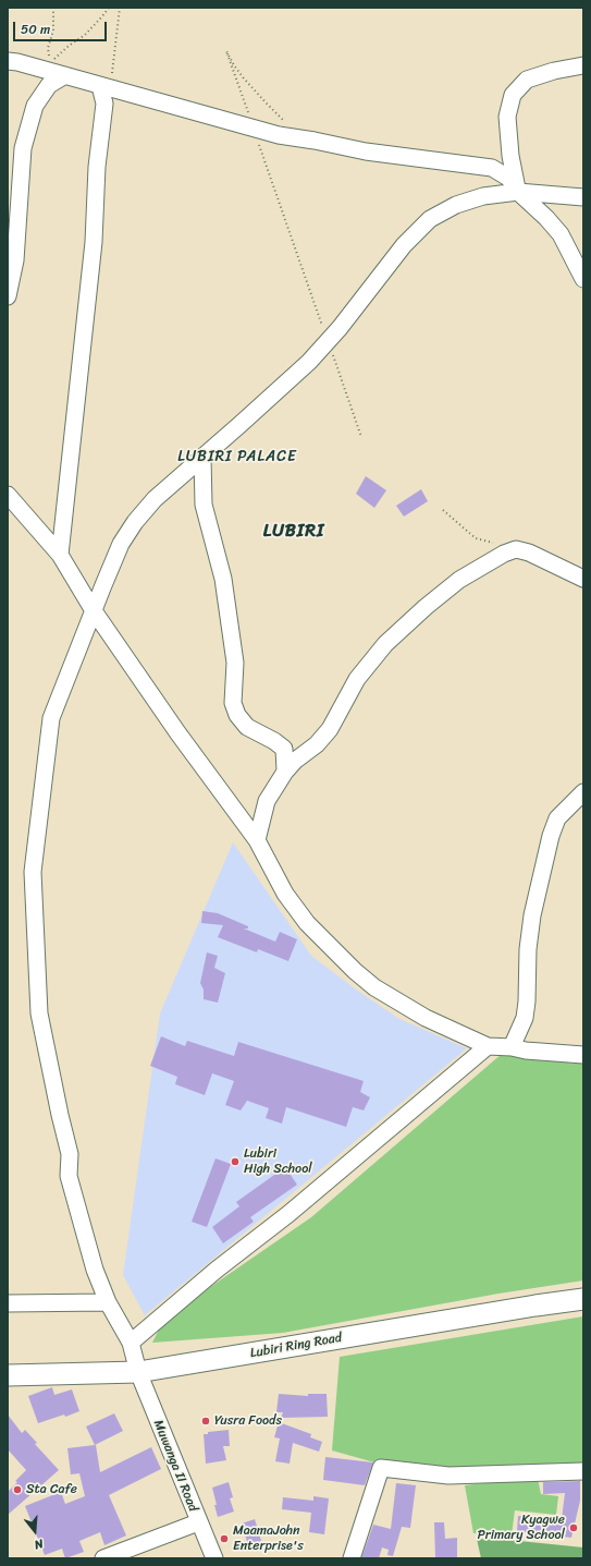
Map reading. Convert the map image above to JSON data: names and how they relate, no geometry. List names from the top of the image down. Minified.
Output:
{"streets":{"main road":["Lubiri Ring Road"],"street":["Muwanga II Road"]},"crossings":[["Lubiri Ring Road","Muwanga II Road"]],"districts":["LUBIRI PALACE","LUBIRI"],"places":["Lubiri High School","Yusra Foods","Sta Cafe","Kyagwe Primary School","MaamaJohn Enterprise's"],"scale_bar":"50 m","north":"bottom"}
